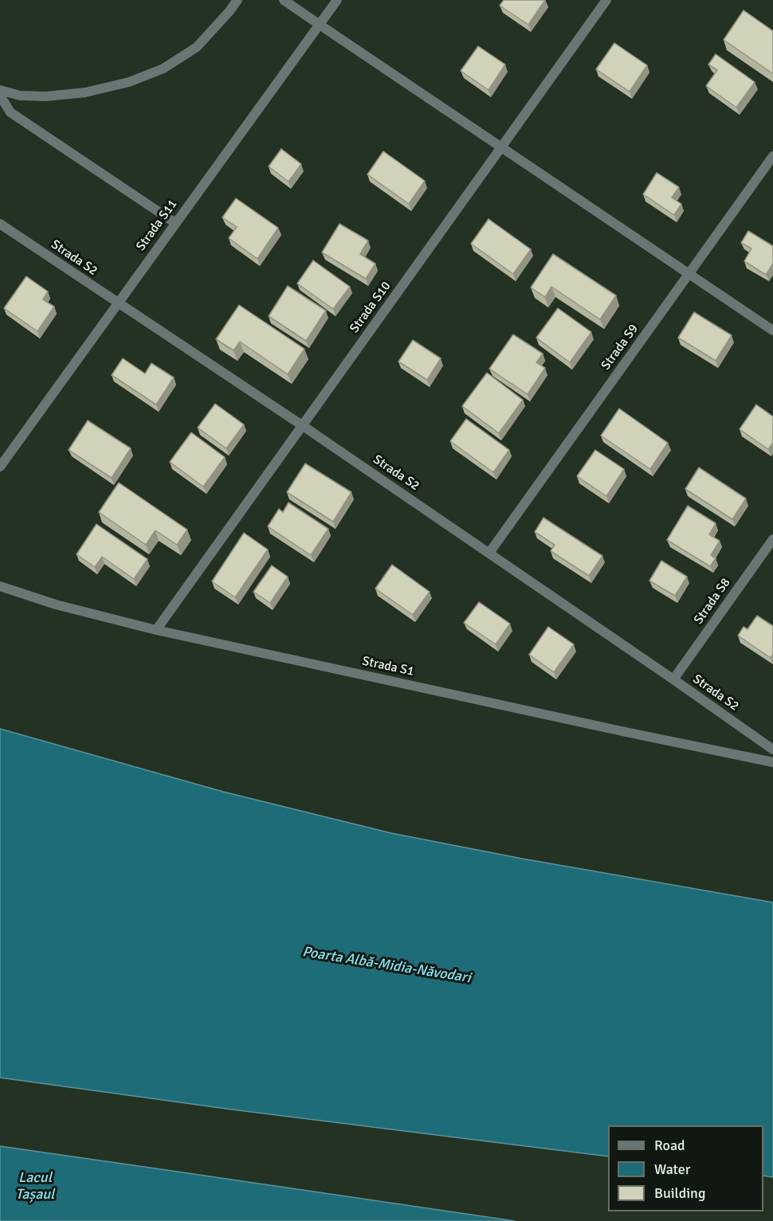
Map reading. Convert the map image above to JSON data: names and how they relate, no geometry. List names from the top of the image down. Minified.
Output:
{"streets":{"street":["Strada S11","Strada S2","Strada S10","Strada S9","Strada S8","Strada S1"]},"crossings":[["Strada S11","Strada S2"],["Strada S2","Strada S10"],["Strada S2","Strada S9"],["Strada S2","Strada S8"],["Strada S10","Strada S1"]],"water":["Poarta Albă-Midia-Năvodari","Lacul Tașaul"],"legend":["Road","Water","Building"]}
